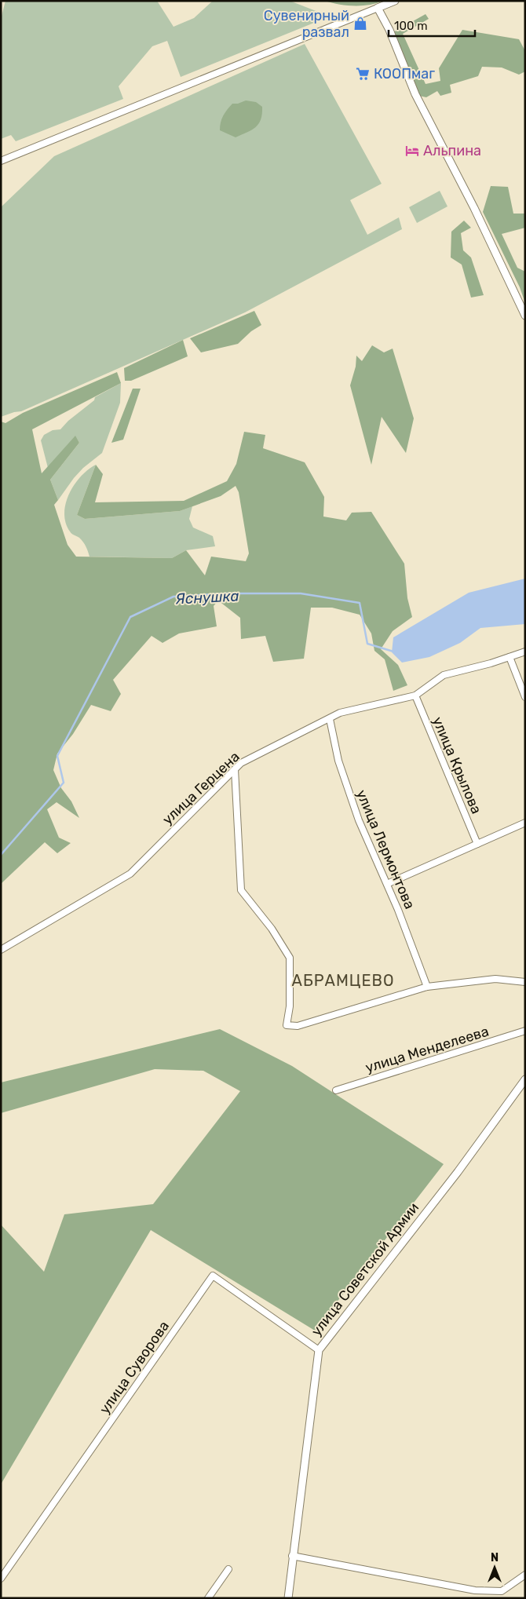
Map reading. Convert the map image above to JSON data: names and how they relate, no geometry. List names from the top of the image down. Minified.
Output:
{"streets":{"street":["улица Крылова","улица Герцена","улица Лермонтова","улица Менделеева","улица Советской Армии","улица Суворова"]},"crossings":[["улица Крылова","улица Герцена"],["улица Герцена","улица Лермонтова"],["улица Советской Армии","улица Суворова"]],"districts":["АБРАМЦЕВО"],"water":["Яснушка"],"places":{"shop":["Сувенирный развал"],"supermarket":["КООПмаг"],"hotel":["Альпина"]},"scale_bar":"100 m","north":"top"}
